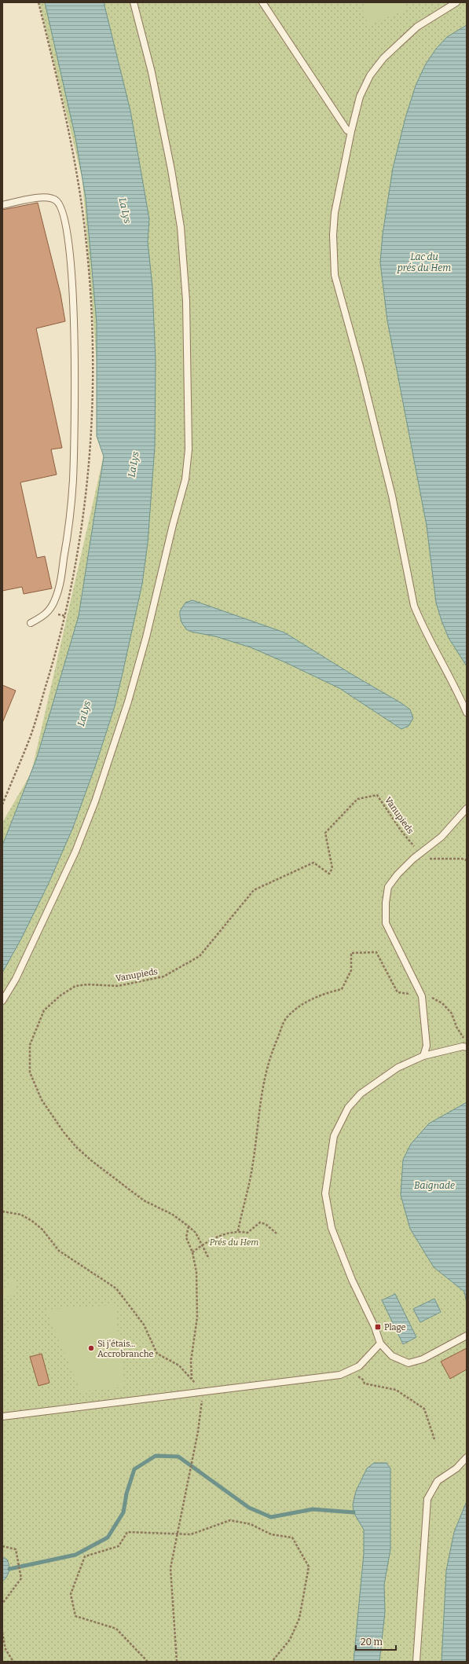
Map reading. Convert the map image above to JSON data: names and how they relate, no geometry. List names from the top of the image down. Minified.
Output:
{"streets":{"path":["Vanupieds"]},"water":["La Lys","Lac du prés du Hem","Baignade"],"parks":["Prés du Hem"],"places":{"transit":["Plage"],"other":["Si j'étais... Accrobranche"]},"scale_bar":"20 m"}
